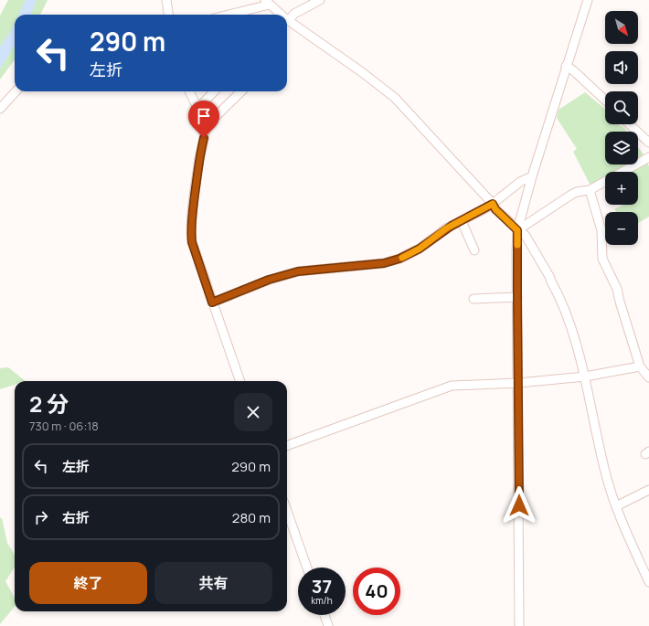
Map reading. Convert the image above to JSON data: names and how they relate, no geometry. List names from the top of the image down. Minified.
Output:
{"north":"bottom right","page":{"map_buttons":["+","−"],"turn":["290 m","左折"],"heading":["2 分","730 m · 06:18"],"list":[{"name":"左折","value":"290 m"},{"name":"右折","value":"280 m"}],"buttons":["終了","共有"],"speed":"37 km/h","limit":"40"}}
